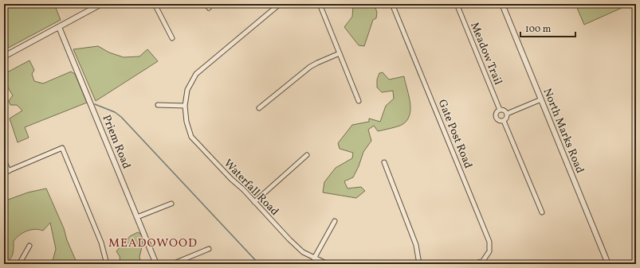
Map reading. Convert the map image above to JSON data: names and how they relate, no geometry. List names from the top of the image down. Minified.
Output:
{"streets":{"street":["Meadow Trail","North Marks Road","Gate Post Road","Priem Road","Waterfall Road"]},"districts":["MEADOWOOD"],"scale_bar":"100 m"}
